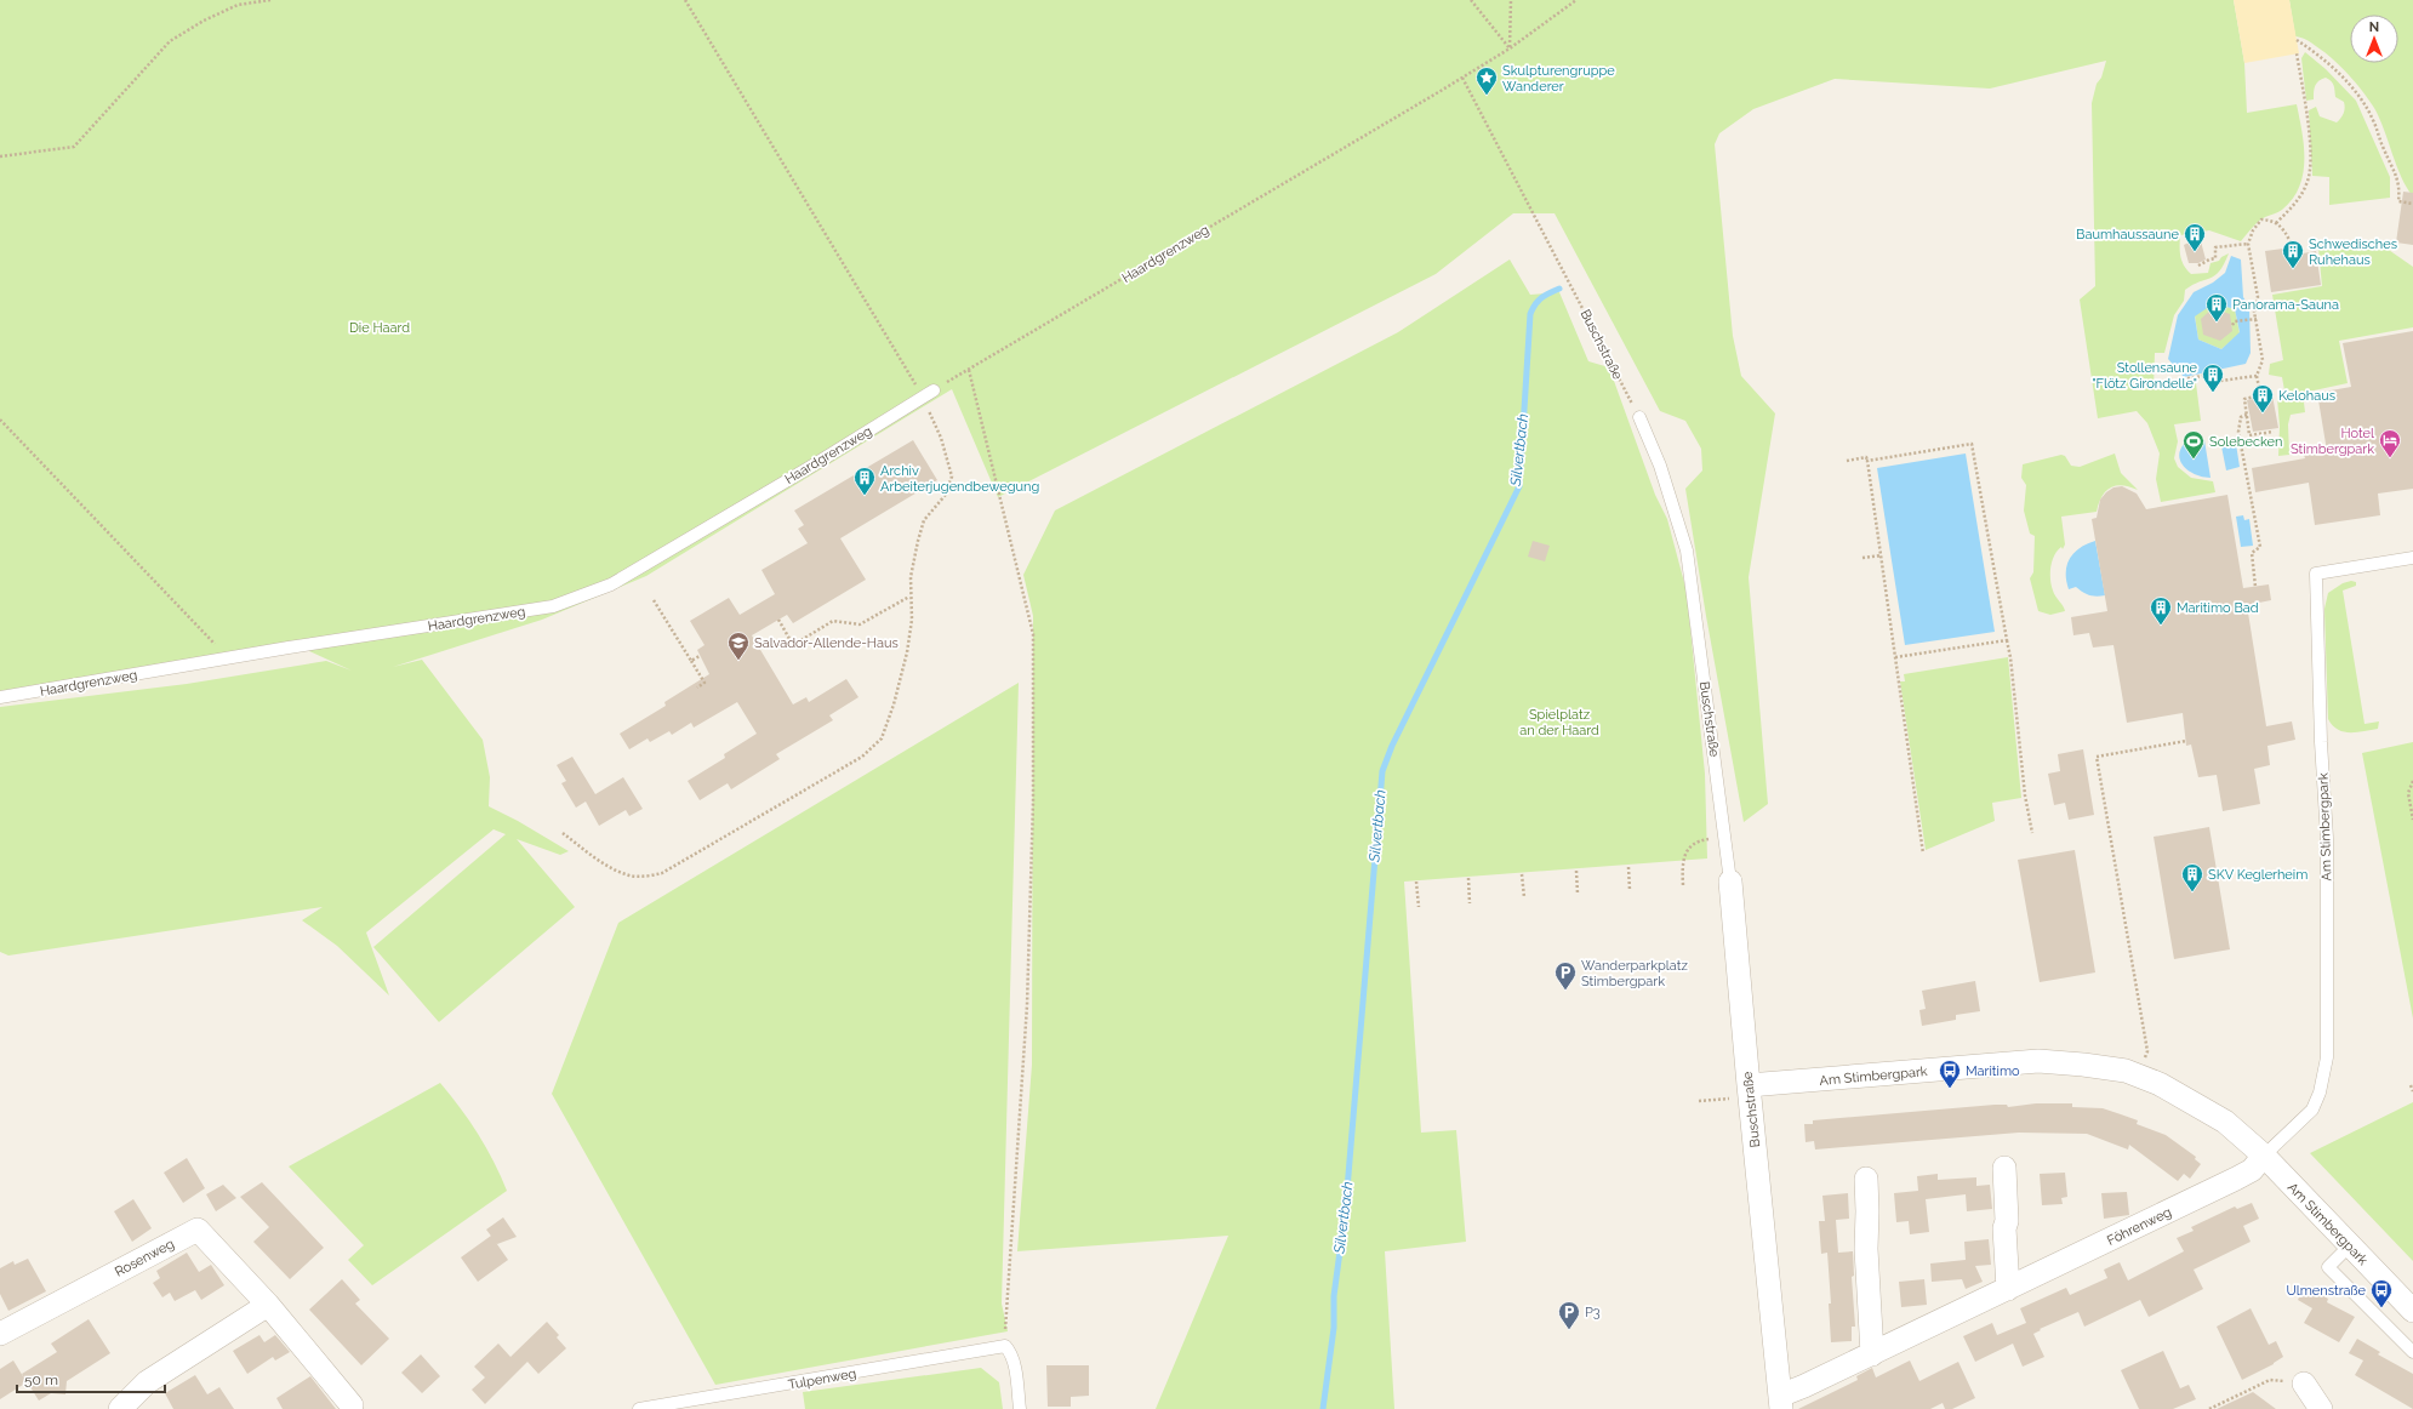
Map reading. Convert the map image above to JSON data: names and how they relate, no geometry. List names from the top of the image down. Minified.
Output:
{"streets":{"street":["Buschstraße","Am Stimbergpark","Föhrenweg","Rosenweg"],"lane":["Haardgrenzweg","Tulpenweg"]},"crossings":[["Haardgrenzweg","Buschstraße"],["Buschstraße","Am Stimbergpark"],["Buschstraße","Föhrenweg"],["Am Stimbergpark","Föhrenweg"]],"water":["Silvertbach"],"parks":["Die Haard","Spielplatz an der Haard"],"places":{"place":["Skulpturengruppe Wanderer"],"building":["Baumhaussaune","Schwedisches Ruhehaus","Panorama-Sauna","Stollensaune \"Flötz Girondelle\"","Kelohaus","Archiv Arbeiterjugendbewegung","Maritimo Bad","SKV Keglerheim"],"hotel":["Hotel Stimbergpark"],"sports":["Solebecken"],"school or university":["Salvador-Allende-Haus"],"parking":["Wanderparkplatz Stimbergpark","P3"],"bus stop":["Maritimo","Ulmenstraße"]},"scale_bar":"50 m","north":"top"}
